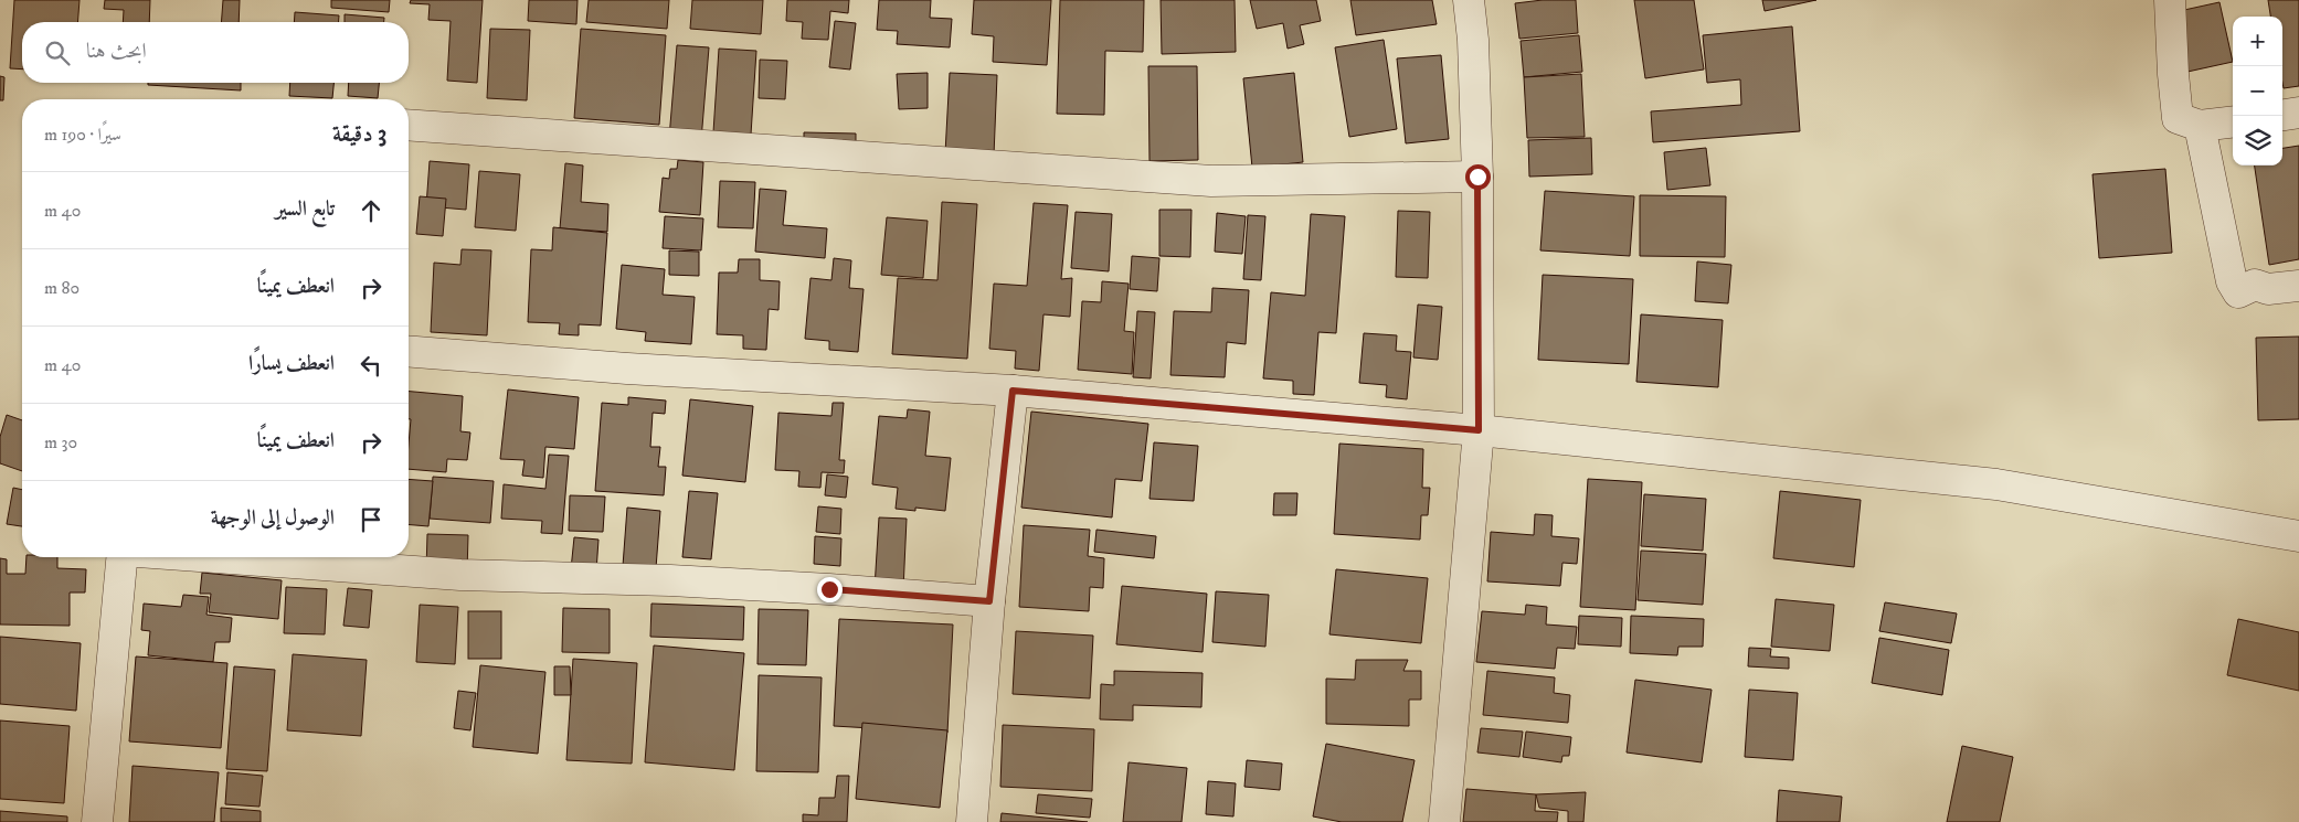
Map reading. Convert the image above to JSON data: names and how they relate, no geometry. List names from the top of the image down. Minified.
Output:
{"page":{"map_buttons":["+","−"],"search":"ابحث هنا","heading":["3 دقيقة","سيرًا · 190 m"],"list":[["تابع السير","40 m"],["انعطف يمينًا","80 m"],["انعطف يسارًا","40 m"],["انعطف يمينًا","30 m"],"الوصول إلى الوجهة"]}}
